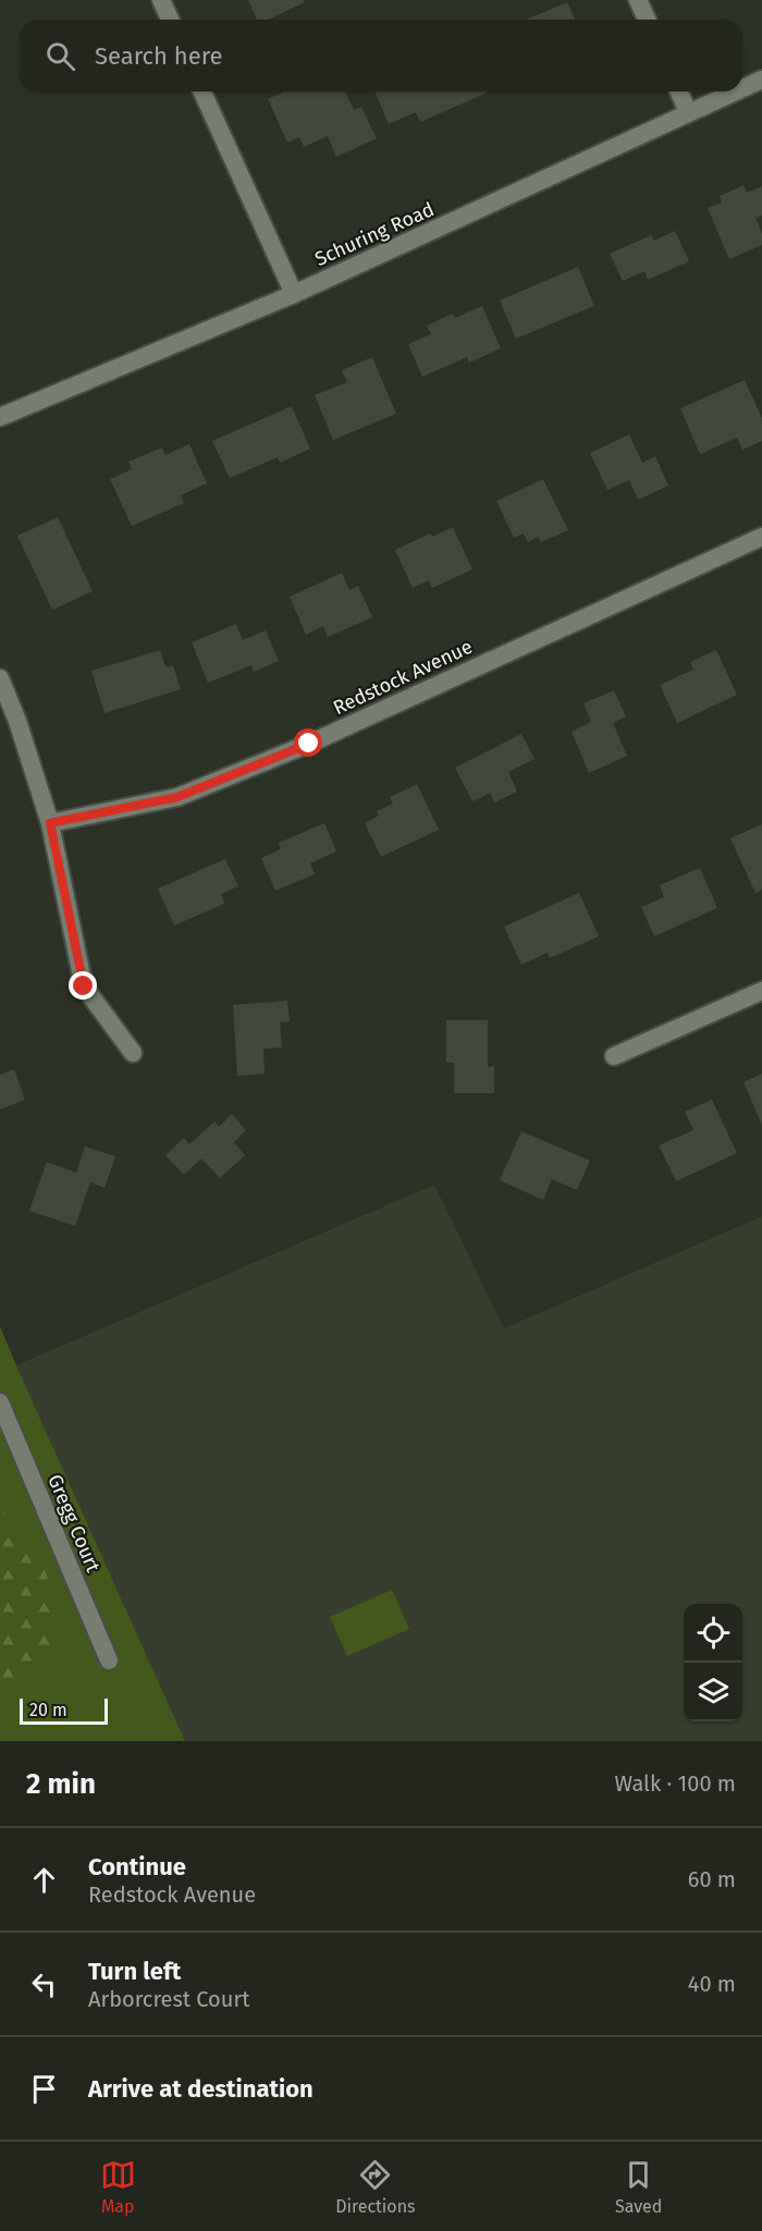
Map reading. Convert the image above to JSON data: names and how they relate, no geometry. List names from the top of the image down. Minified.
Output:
{"streets":{"street":["Schuring Road","Redstock Avenue","Gregg Court"]},"scale_bar":"20 m","page":{"search":"Search here","scale":"20 m","heading":["2 min","Walk · 100 m"],"list":[["Continue","Redstock Avenue","60 m"],["Turn left","Arborcrest Court","40 m"],"Arrive at destination"],"nav":["Map","Directions","Saved"]}}
